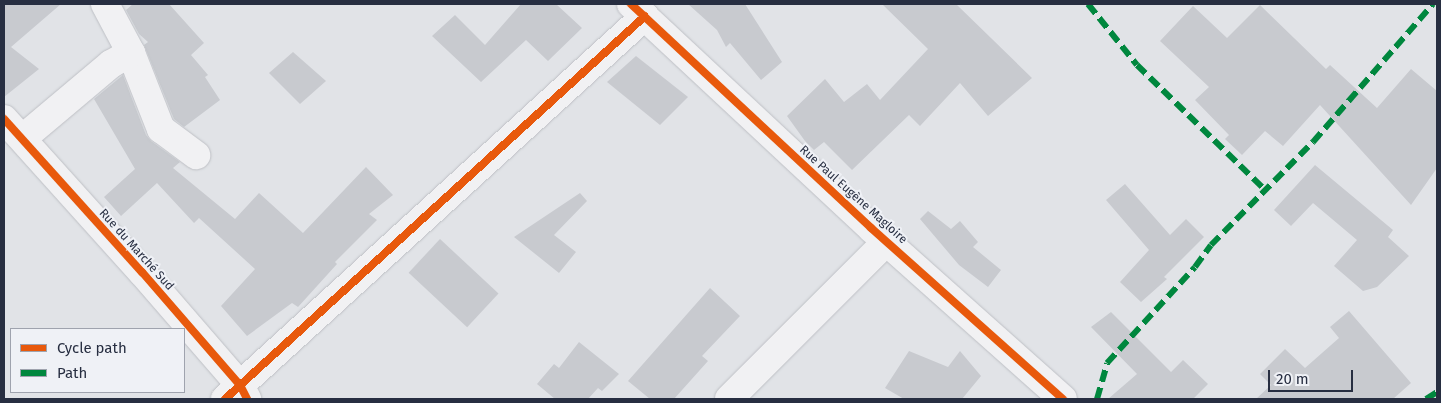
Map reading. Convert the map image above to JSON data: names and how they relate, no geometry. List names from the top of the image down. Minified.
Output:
{"streets":{"street":["Rue Paul Eugène Magloire","Rue du Marché Sud"]},"legend":["Cycle path","Path"],"scale_bar":"20 m"}
